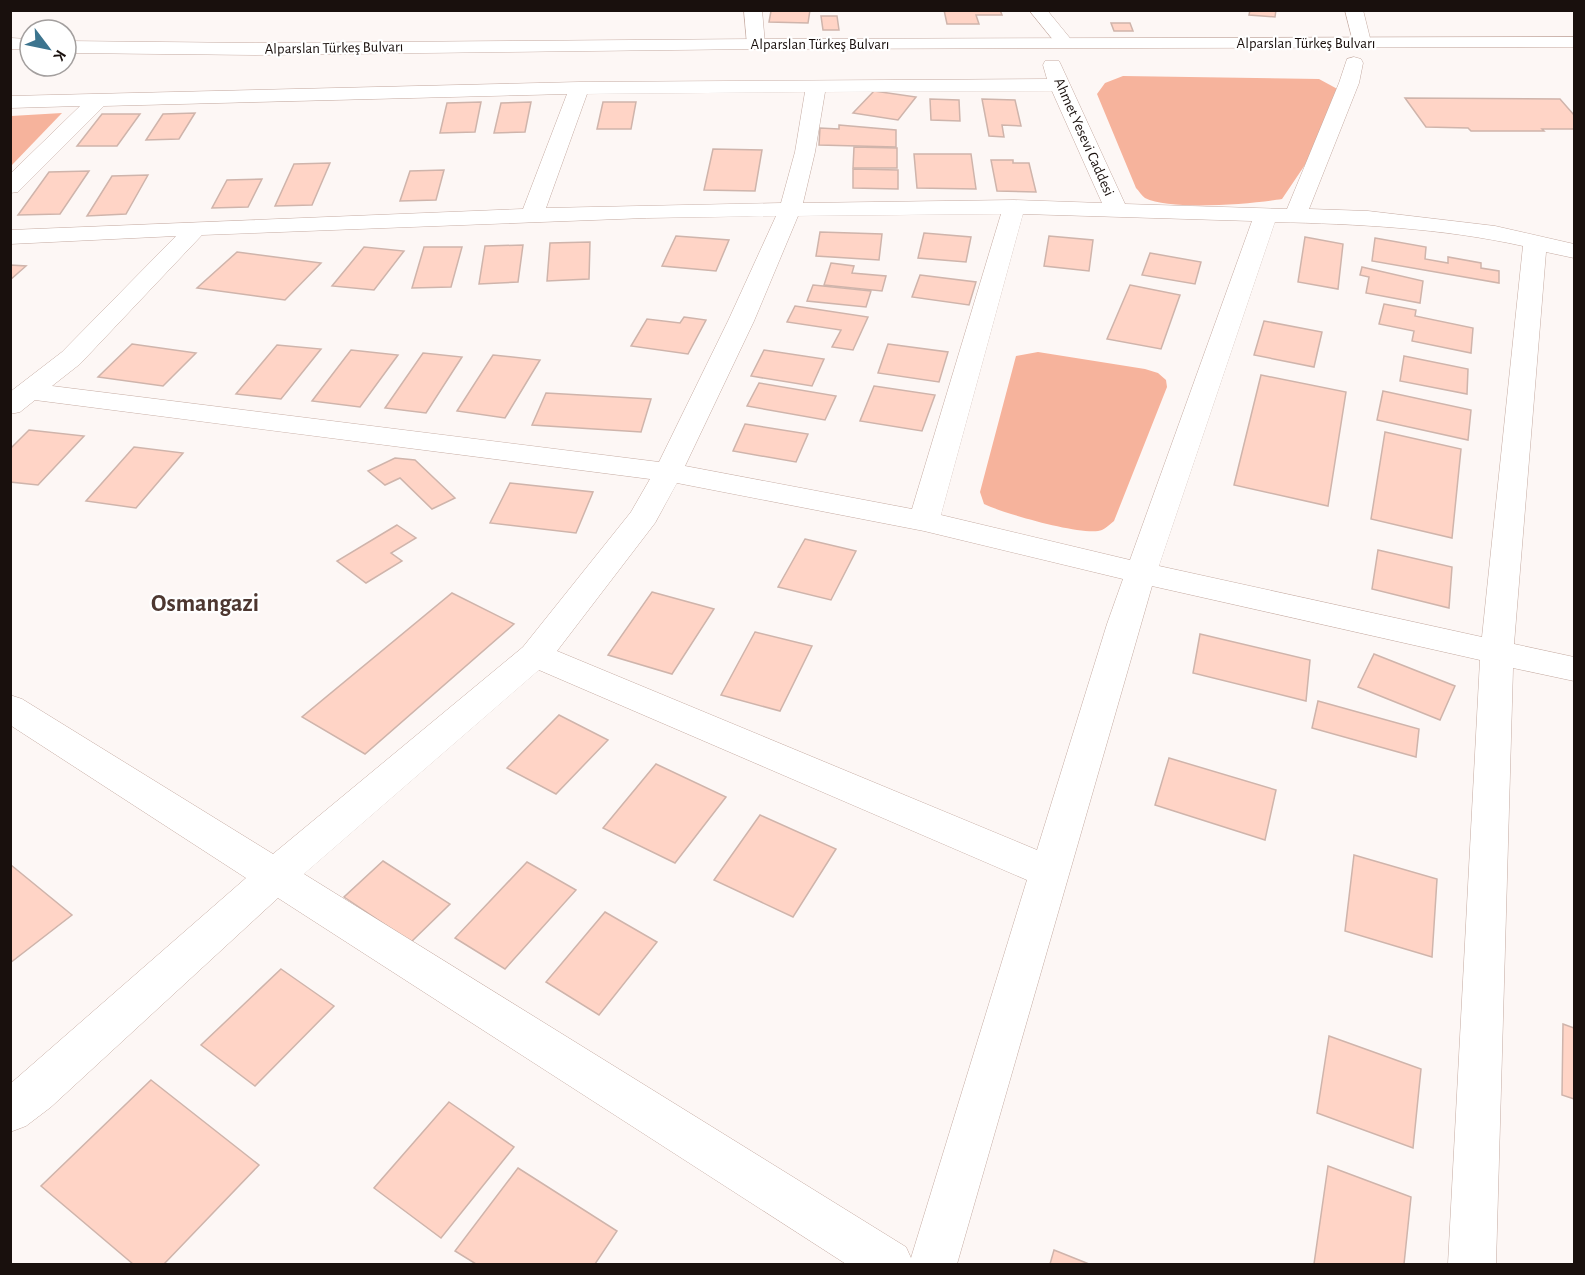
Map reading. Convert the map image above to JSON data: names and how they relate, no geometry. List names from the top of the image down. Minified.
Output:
{"streets":{"street":["Alparslan Türkeş Bulvarı","Ahmet Yesevi Caddesi"]},"districts":["Osmangazi"],"north":"bottom right"}
